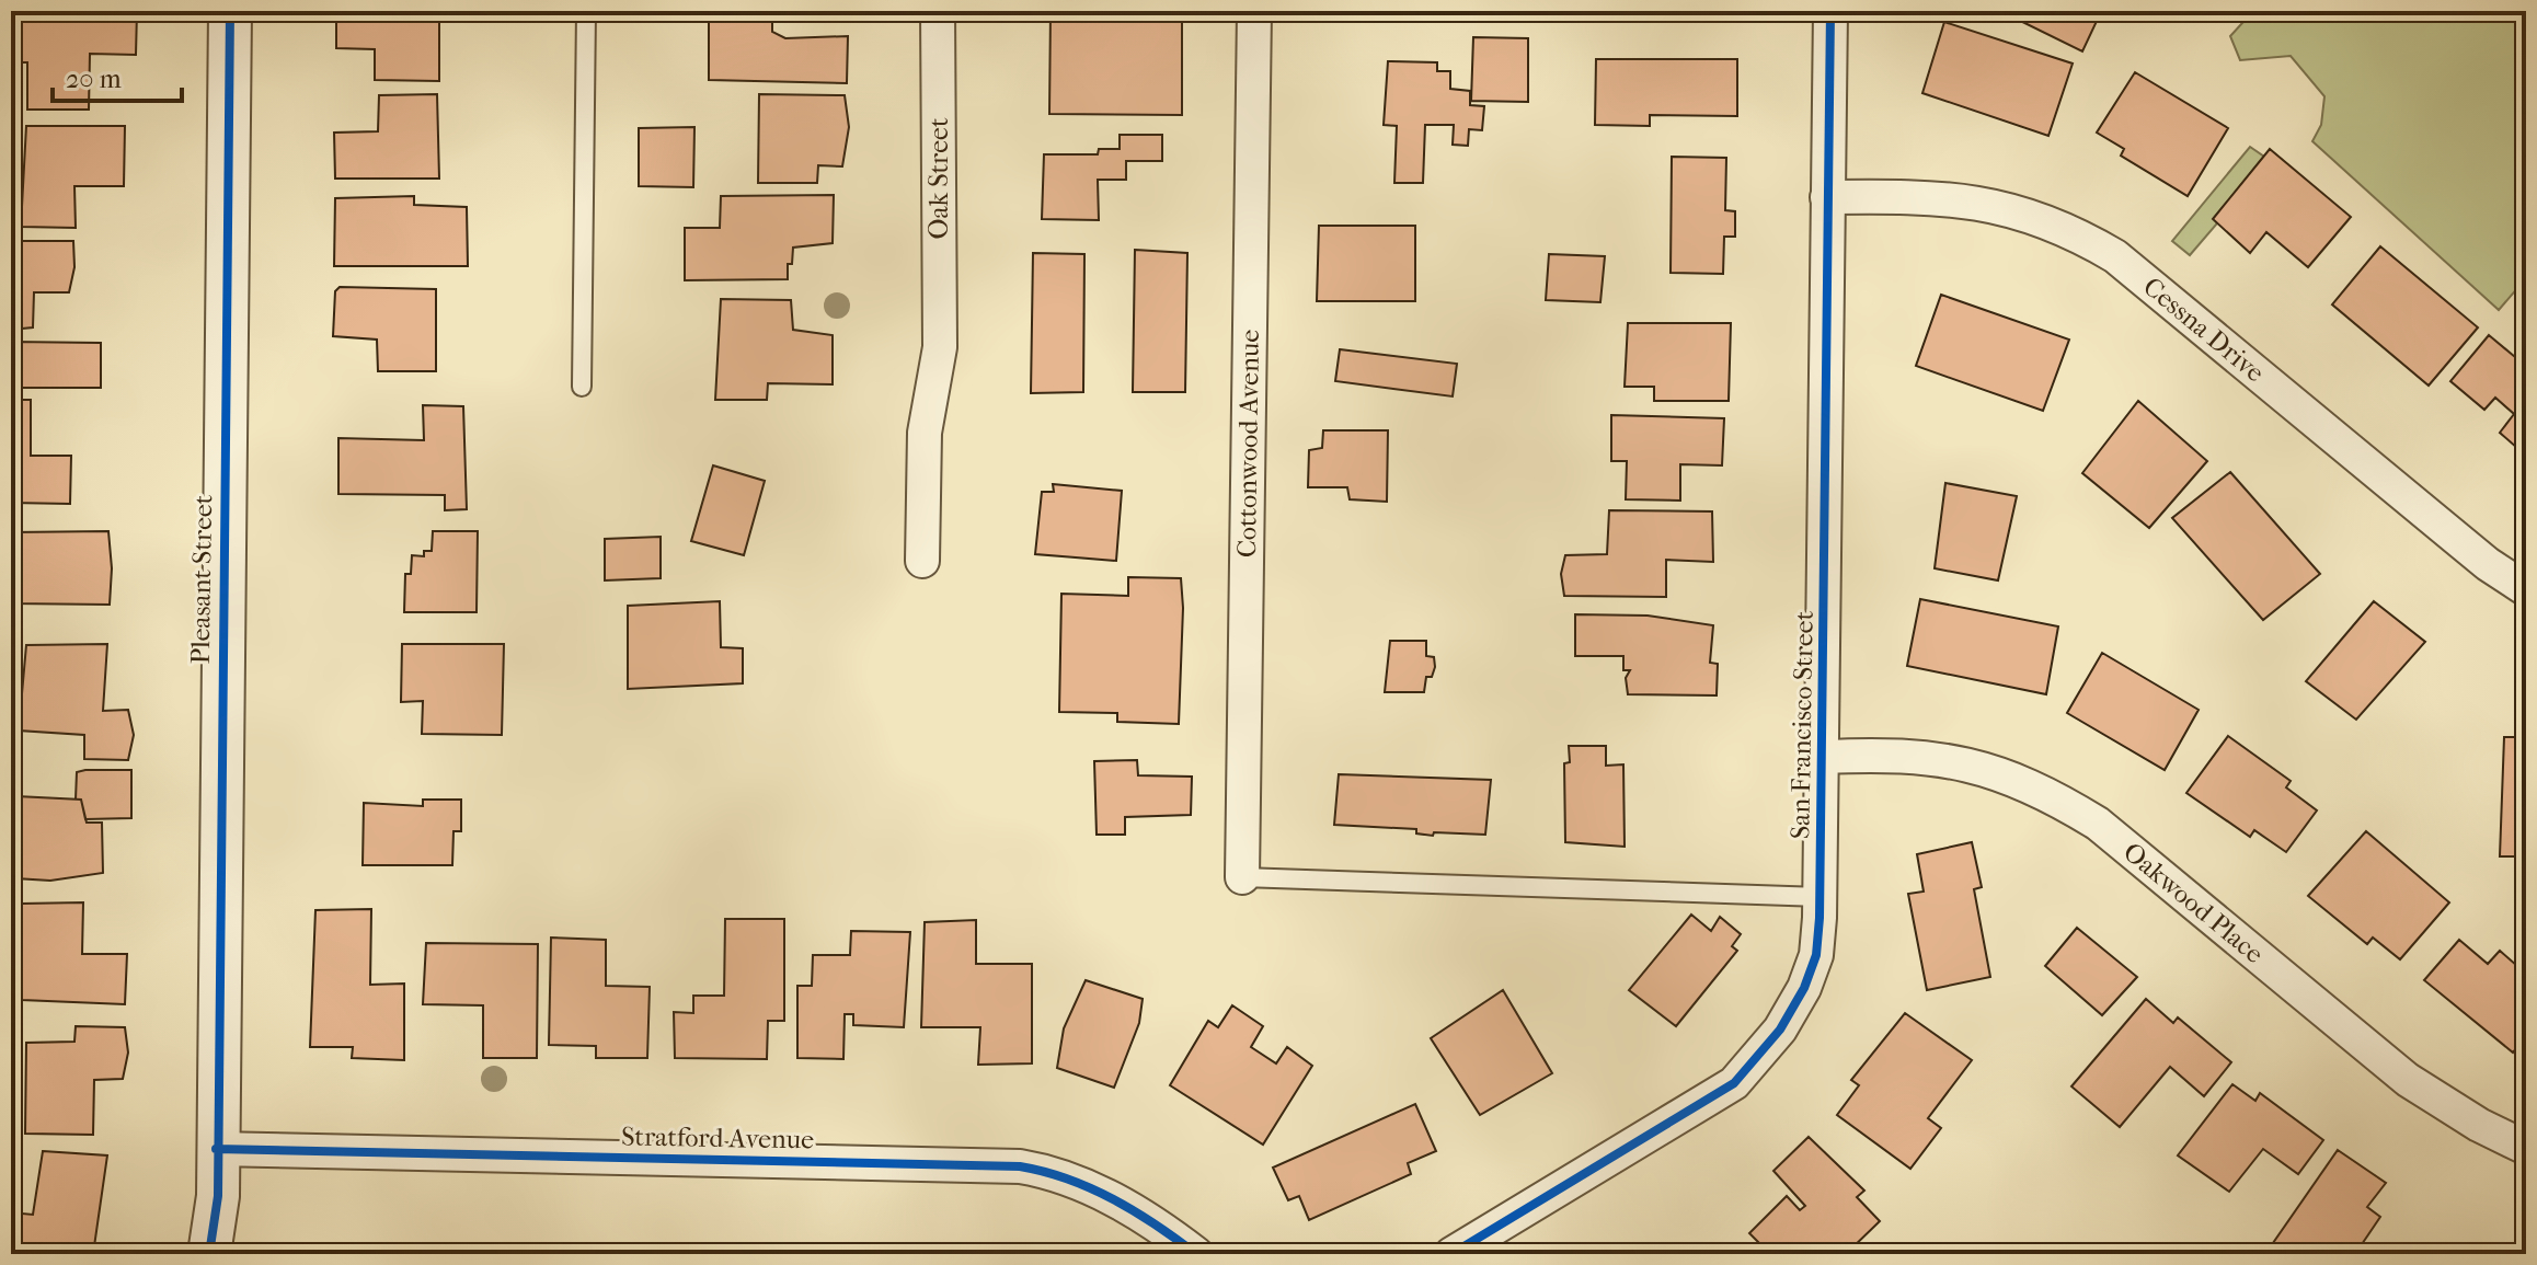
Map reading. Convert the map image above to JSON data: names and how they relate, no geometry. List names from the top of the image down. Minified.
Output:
{"streets":{"street":["Oak Street","Cessna Drive","Cottonwood Avenue","Pleasant Street","San Francisco Street","Oakwood Place","Stratford Avenue"]},"crossings":[["Cessna Drive","San Francisco Street"],["Pleasant Street","Stratford Avenue"],["San Francisco Street","Oakwood Place"]],"scale_bar":"20 m"}
